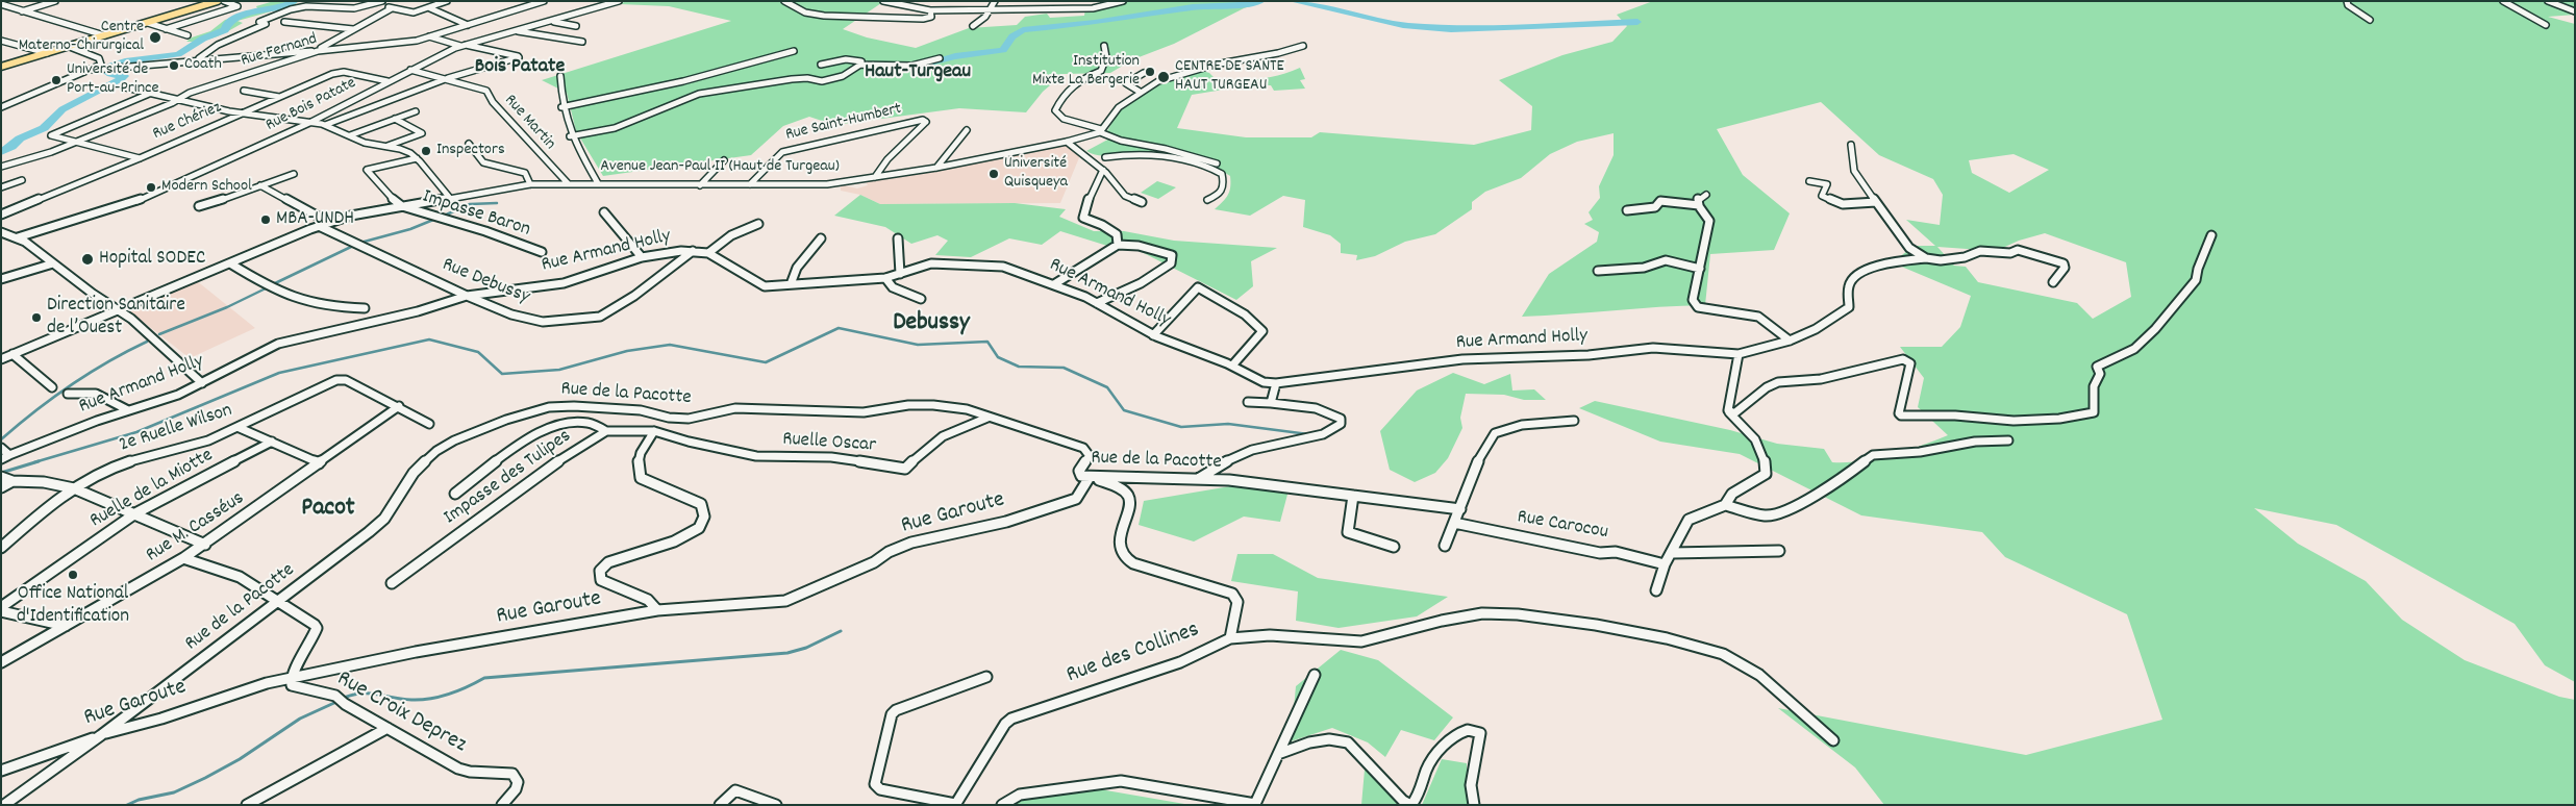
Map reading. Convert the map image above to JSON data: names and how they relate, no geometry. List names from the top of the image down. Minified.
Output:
{"streets":{"street":["Rue Fernand","Rue Bois Patate","Rue Chériez","Rue Martin","Rue Saint-Humbert","Avenue Jean-Paul II (Haut de Turgeau)","Impasse Baron","Rue Armand Holly","Rue Debussy","Rue de la Pacotte","2e Ruelle Wilson","Ruelle Oscar","Impasse des Tulipes","Ruelle de la Miotte","Rue Garoute","Rue Carocou","Rue M. Casséus","Rue des Collines","Rue Croix Deprez"]},"crossings":[["Rue Bois Patate","Rue Chériez"],["Rue Bois Patate","Rue Martin"],["Rue Martin","Avenue Jean-Paul II (Haut de Turgeau)"],["Rue Saint-Humbert","Avenue Jean-Paul II (Haut de Turgeau)"],["Avenue Jean-Paul II (Haut de Turgeau)","Impasse Baron"],["Avenue Jean-Paul II (Haut de Turgeau)","Rue Debussy"],["Rue Armand Holly","Rue Debussy"],["Rue de la Pacotte","Ruelle Oscar"],["Rue de la Pacotte","Rue Garoute"],["Rue de la Pacotte","Rue des Collines"],["2e Ruelle Wilson","Rue M. Casséus"],["Rue Garoute","Rue des Collines"],["Rue Garoute","Rue Croix Deprez"]],"districts":["Bois Patate","Haut-Turgeau","Debussy","Pacot"],"places":["Centre Materno-Chirurgical","Coath","Institution Mixte La Bergerie","CENTRE DE SANTE HAUT TURGEAU","Université de Port-au-Prince","Inspectors","Université Quisqueya","Modern School","MBA-UNDH","Hopital SODEC","Direction Sanitaire de l’Ouest","Office National d'Identification"]}
